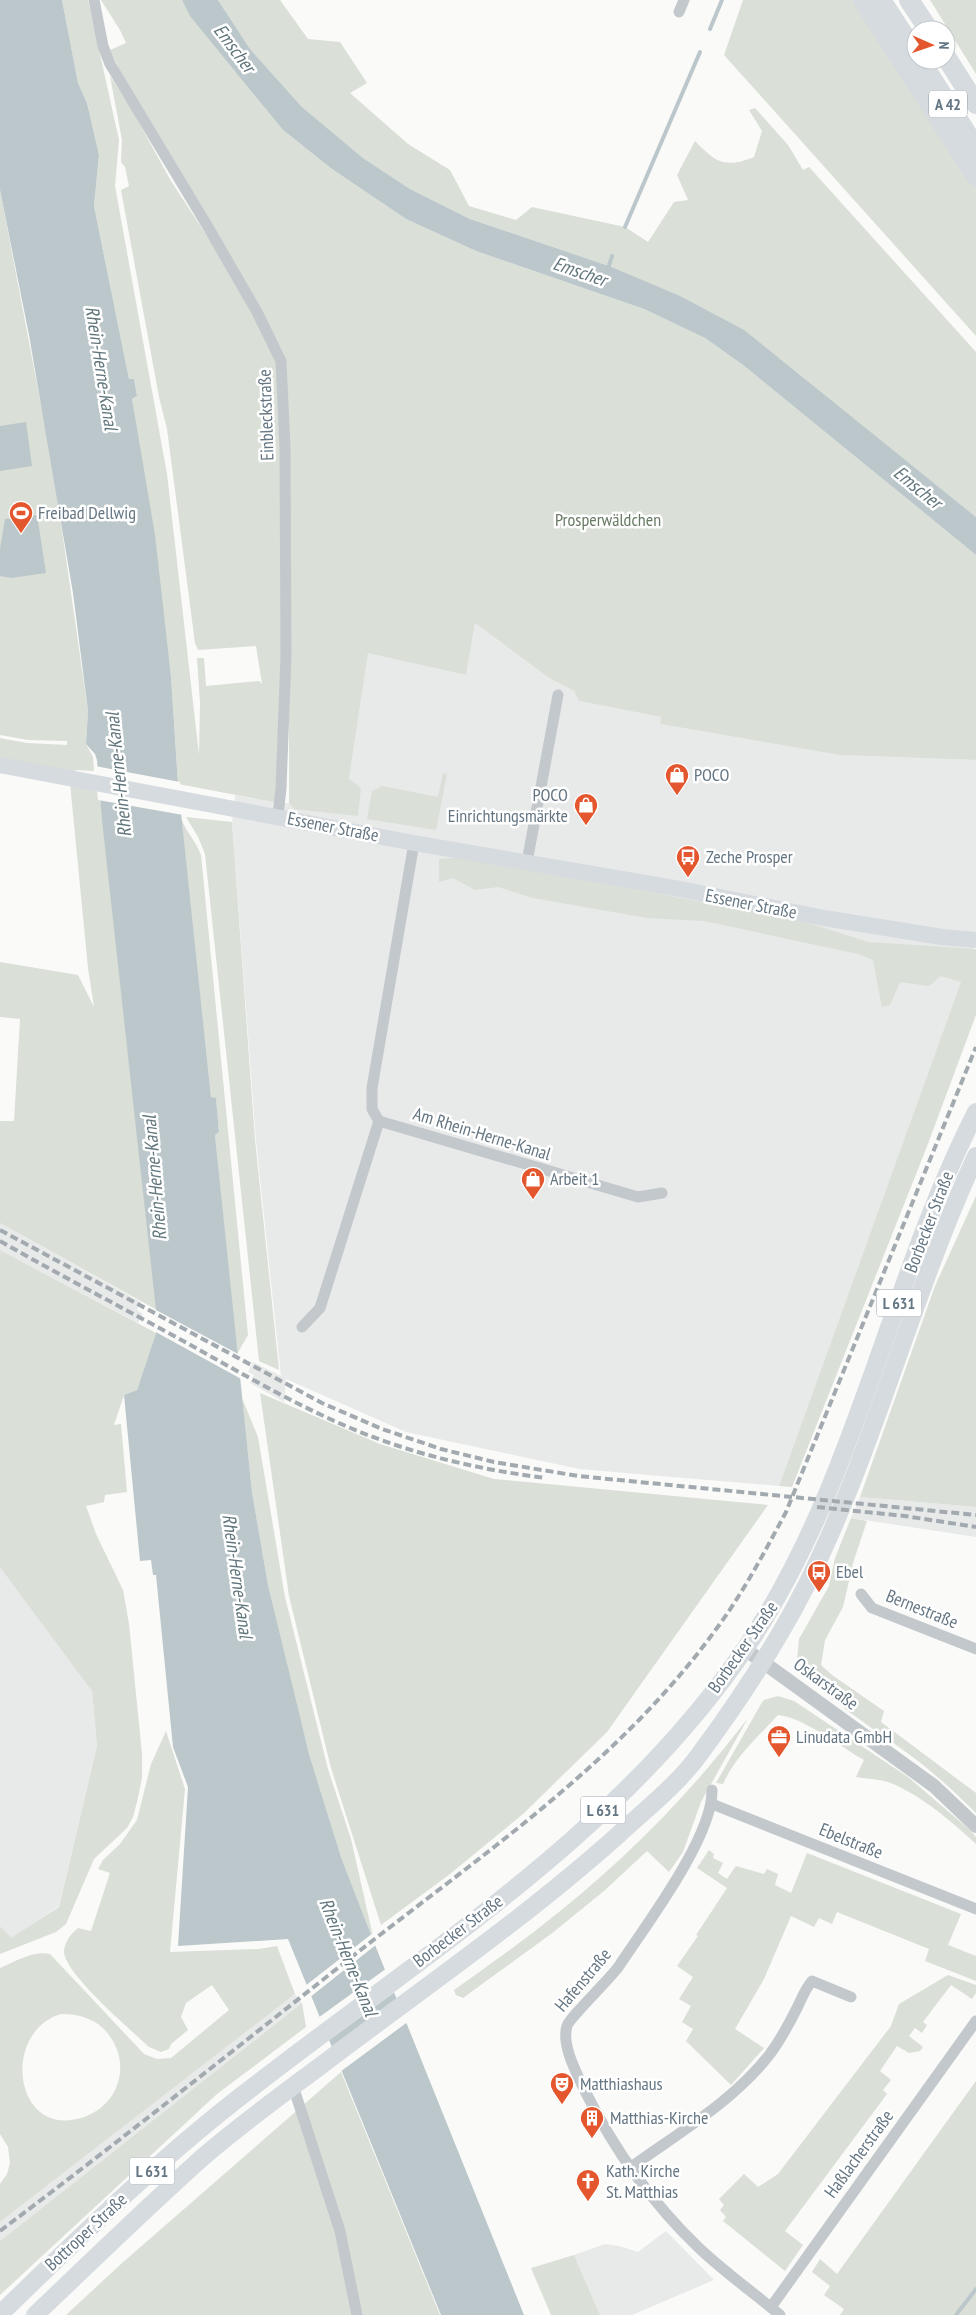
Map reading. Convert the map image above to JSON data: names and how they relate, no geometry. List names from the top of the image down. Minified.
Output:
{"streets":{"highway":["A 42"],"main road":["Essener Straße","Borbecker Straße","L 631","Bottroper Straße"],"street":["Einbleckstraße","Am Rhein-Herne-Kanal","Bernestraße","Oskarstraße","Ebelstraße","Hafenstraße","Haßlacherstraße"]},"crossings":[["Einbleckstraße","Essener Straße"],["Borbecker Straße","Oskarstraße"],["Borbecker Straße","Bottroper Straße"],["Ebelstraße","Hafenstraße"],["Hafenstraße","Haßlacherstraße"]],"water":["Emscher","Rhein-Herne-Kanal"],"parks":["Prosperwäldchen"],"places":{"sports":["Freibad Dellwig"],"shop":["POCO","POCO Einrichtungsmärkte","Arbeit 1"],"bus stop":["Zeche Prosper","Ebel"],"office":["Linudata GmbH"],"theatre":["Matthiashaus"],"building":["Matthias-Kirche"],"church":["Kath. Kirche St. Matthias"]},"north":"right"}
